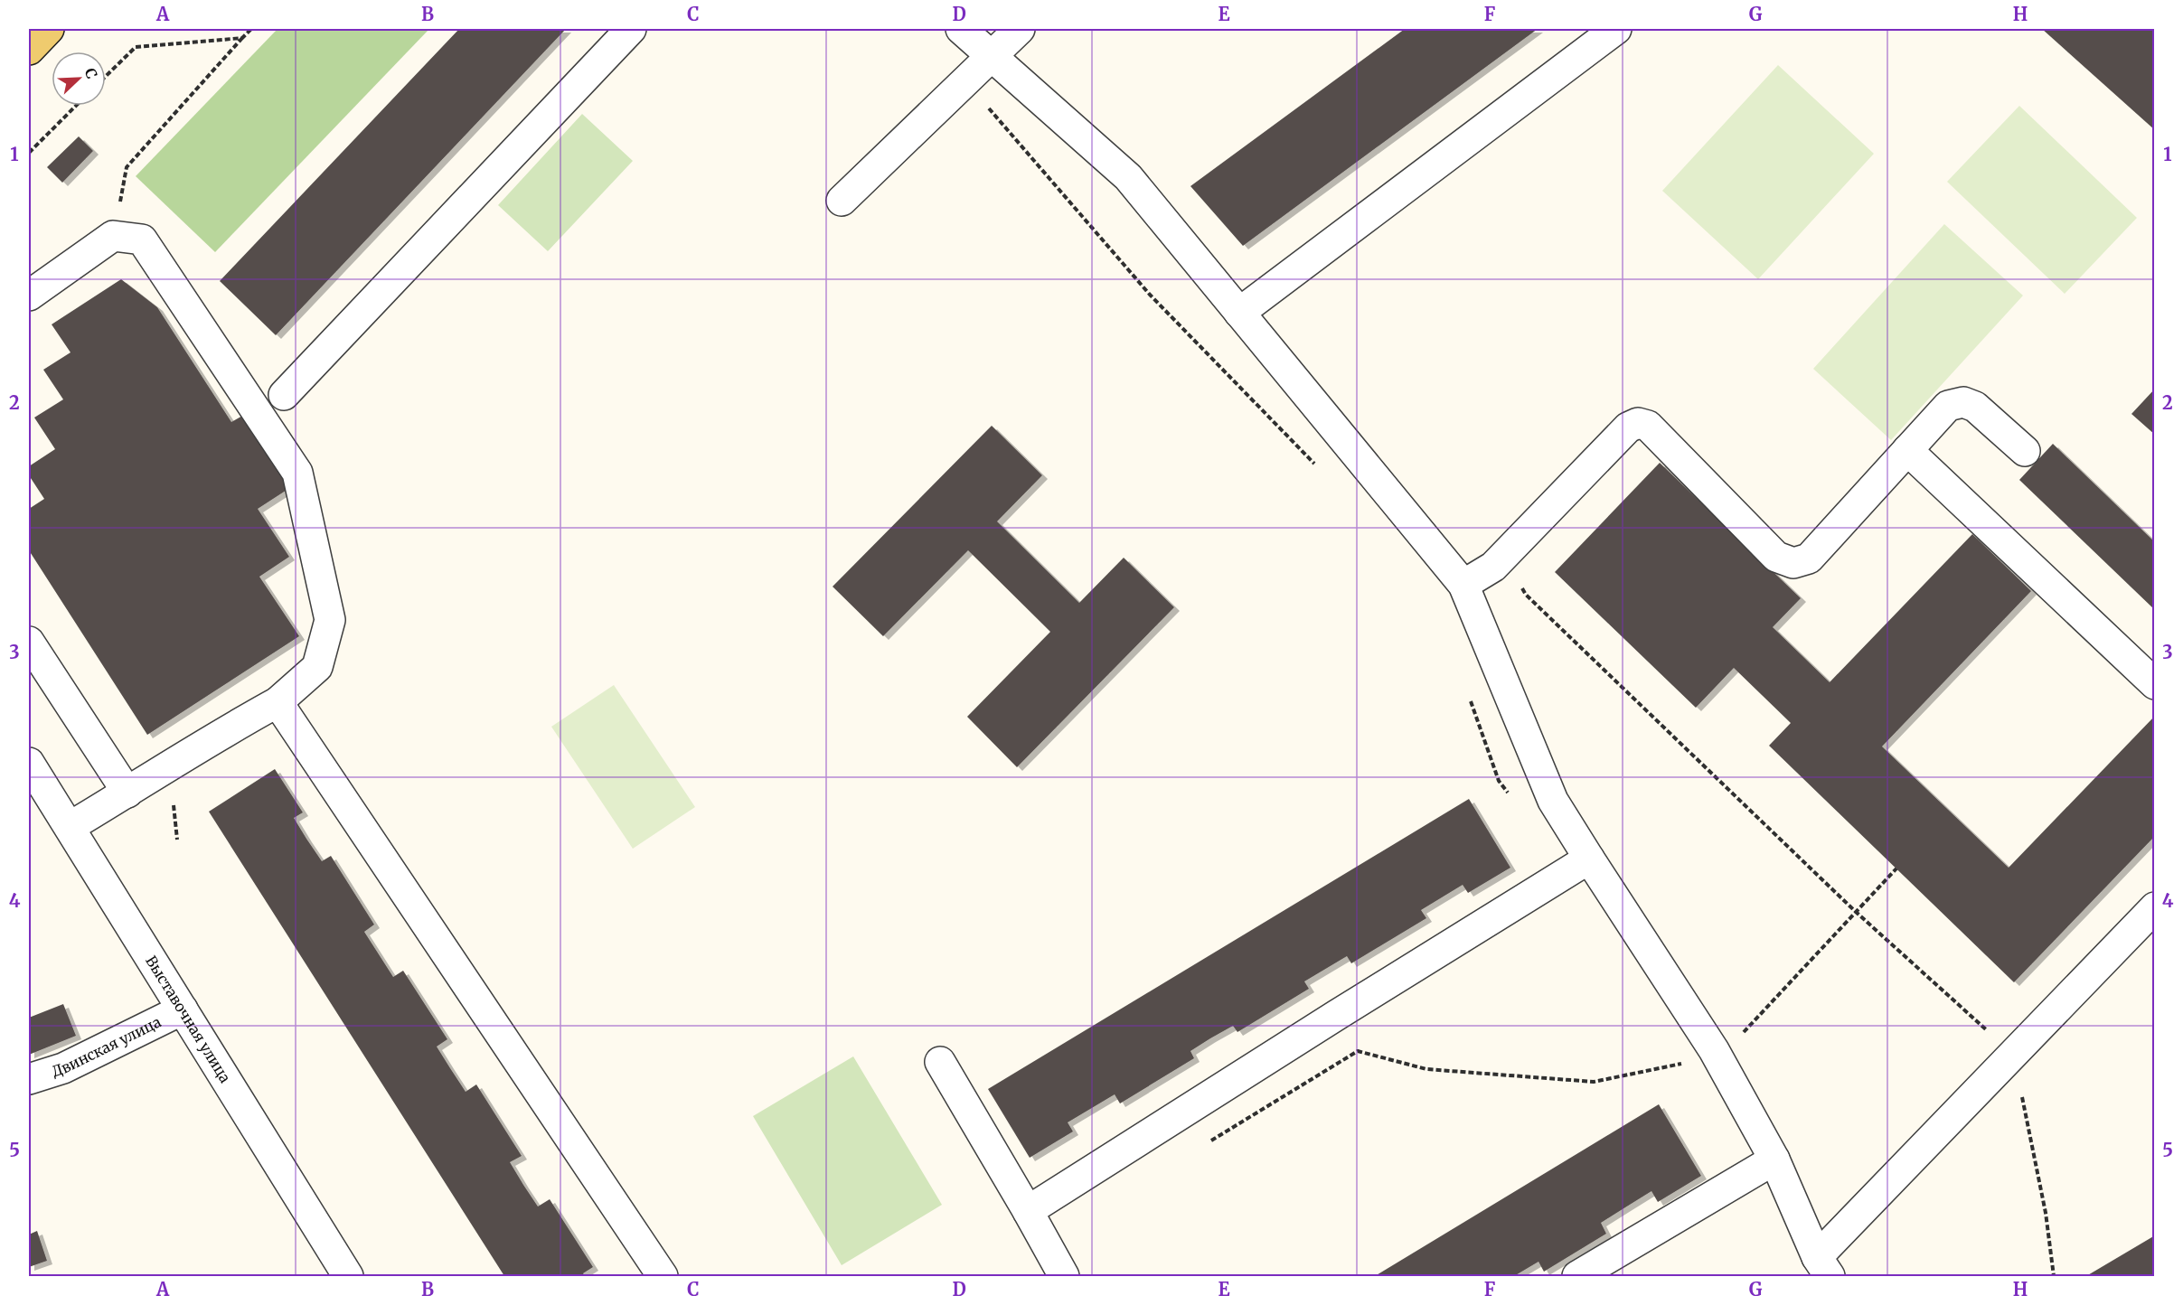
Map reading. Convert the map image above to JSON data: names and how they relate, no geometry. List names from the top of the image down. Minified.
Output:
{"streets":{"street":["Выставочная улица","Двинская улица"]},"crossings":[["Выставочная улица","Двинская улица"]],"north":"top right","grid":{"columns":["A","B","C","D","E","F","G","H"],"rows":["1","2","3","4","5"]}}
